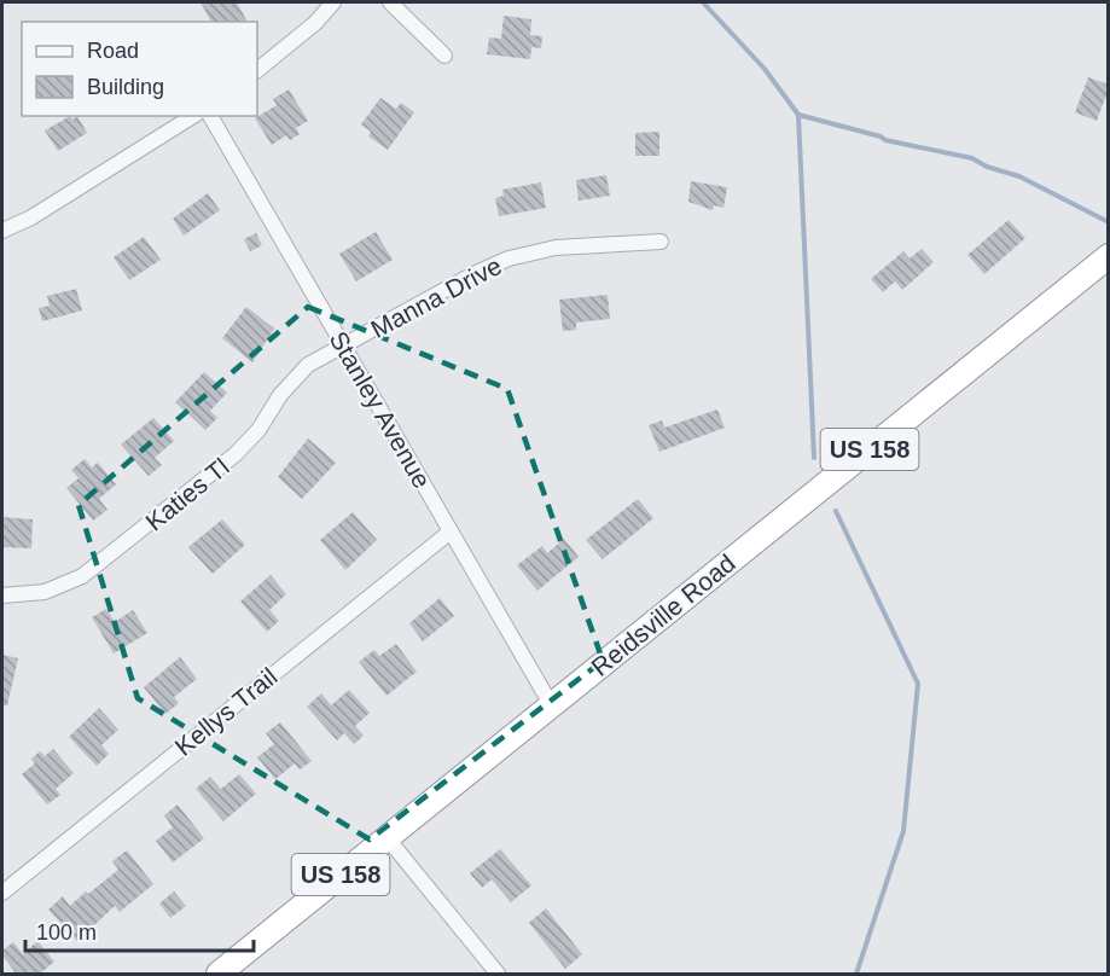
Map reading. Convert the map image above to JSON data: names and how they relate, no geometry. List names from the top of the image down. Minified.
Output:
{"streets":{"highway":["US 158","Reidsville Road"],"street":["Manna Drive","Stanley Avenue","Katies Tl","Kellys Trail"]},"crossings":[["Manna Drive","Stanley Avenue"],["Manna Drive","Katies Tl"],["Stanley Avenue","Katies Tl"],["Stanley Avenue","Reidsville Road"],["Stanley Avenue","Kellys Trail"]],"legend":["Road","Building"],"scale_bar":"100 m"}
